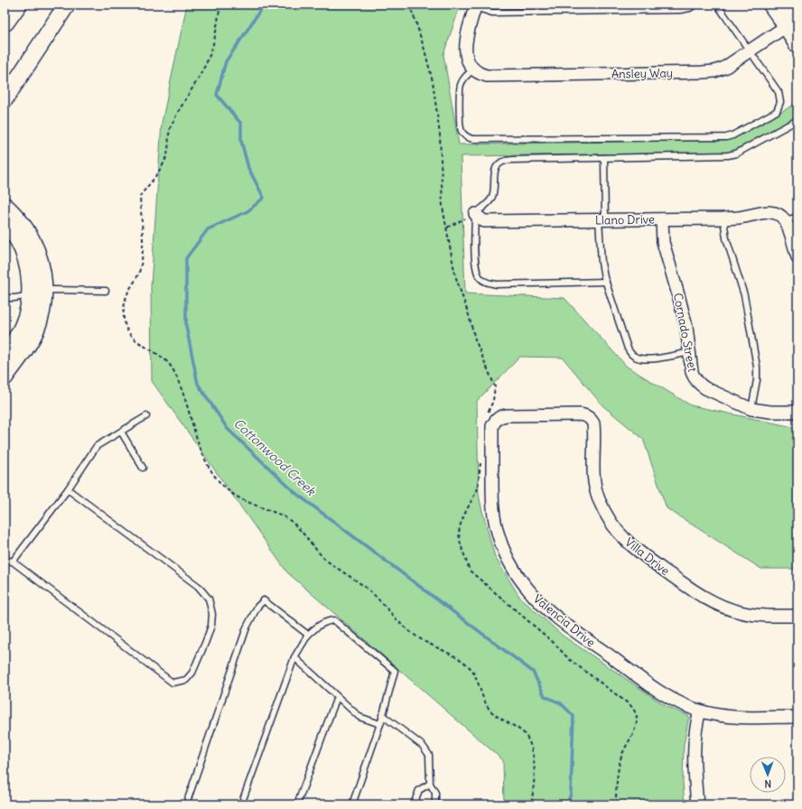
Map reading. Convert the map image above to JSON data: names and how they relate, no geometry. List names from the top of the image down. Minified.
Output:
{"streets":{"street":["Ansley Way","Llano Drive","Cornado Street","Villa Drive","Valencia Drive"]},"crossings":[["Llano Drive","Cornado Street"],["Villa Drive","Valencia Drive"]],"water":["Cottonwood Creek"],"north":"bottom"}
